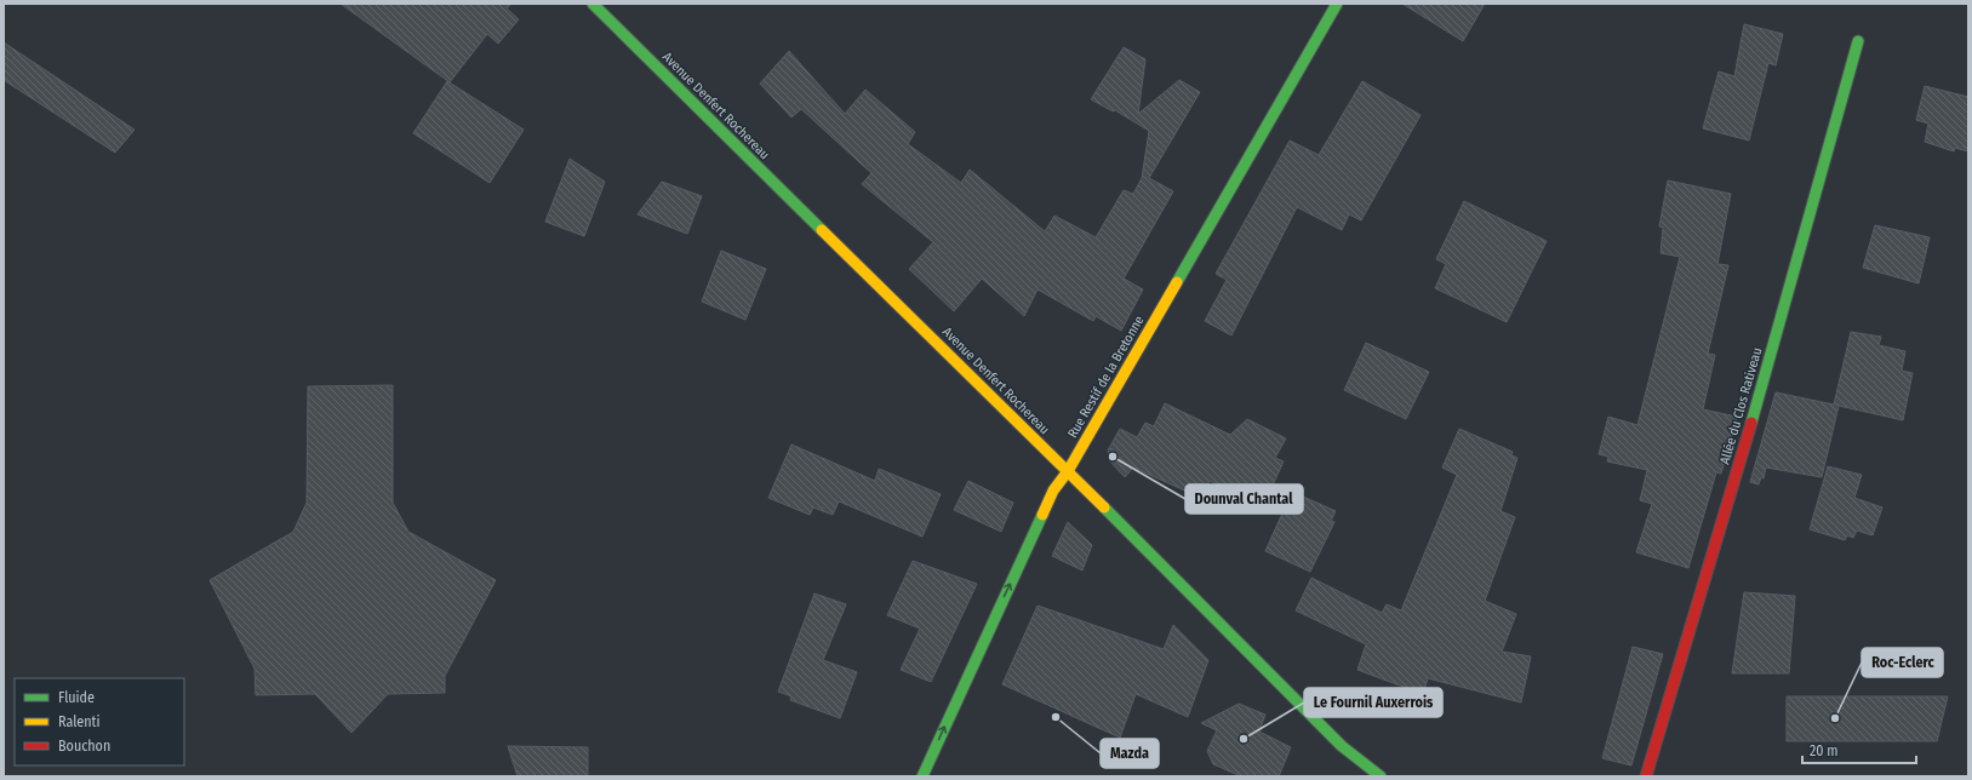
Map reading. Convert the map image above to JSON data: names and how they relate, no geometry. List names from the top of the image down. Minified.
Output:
{"streets":{"street":["Avenue Denfert Rochereau","Rue Restif de la Bretonne","Allée du Clos Rativeau"]},"crossings":[["Avenue Denfert Rochereau","Rue Restif de la Bretonne"]],"one_way":["Rue Restif de la Bretonne"],"places":["Dounval Chantal","Mazda","Roc-Eclerc","Le Fournil Auxerrois"],"legend":["Fluide","Ralenti","Bouchon"],"scale_bar":"20 m"}
